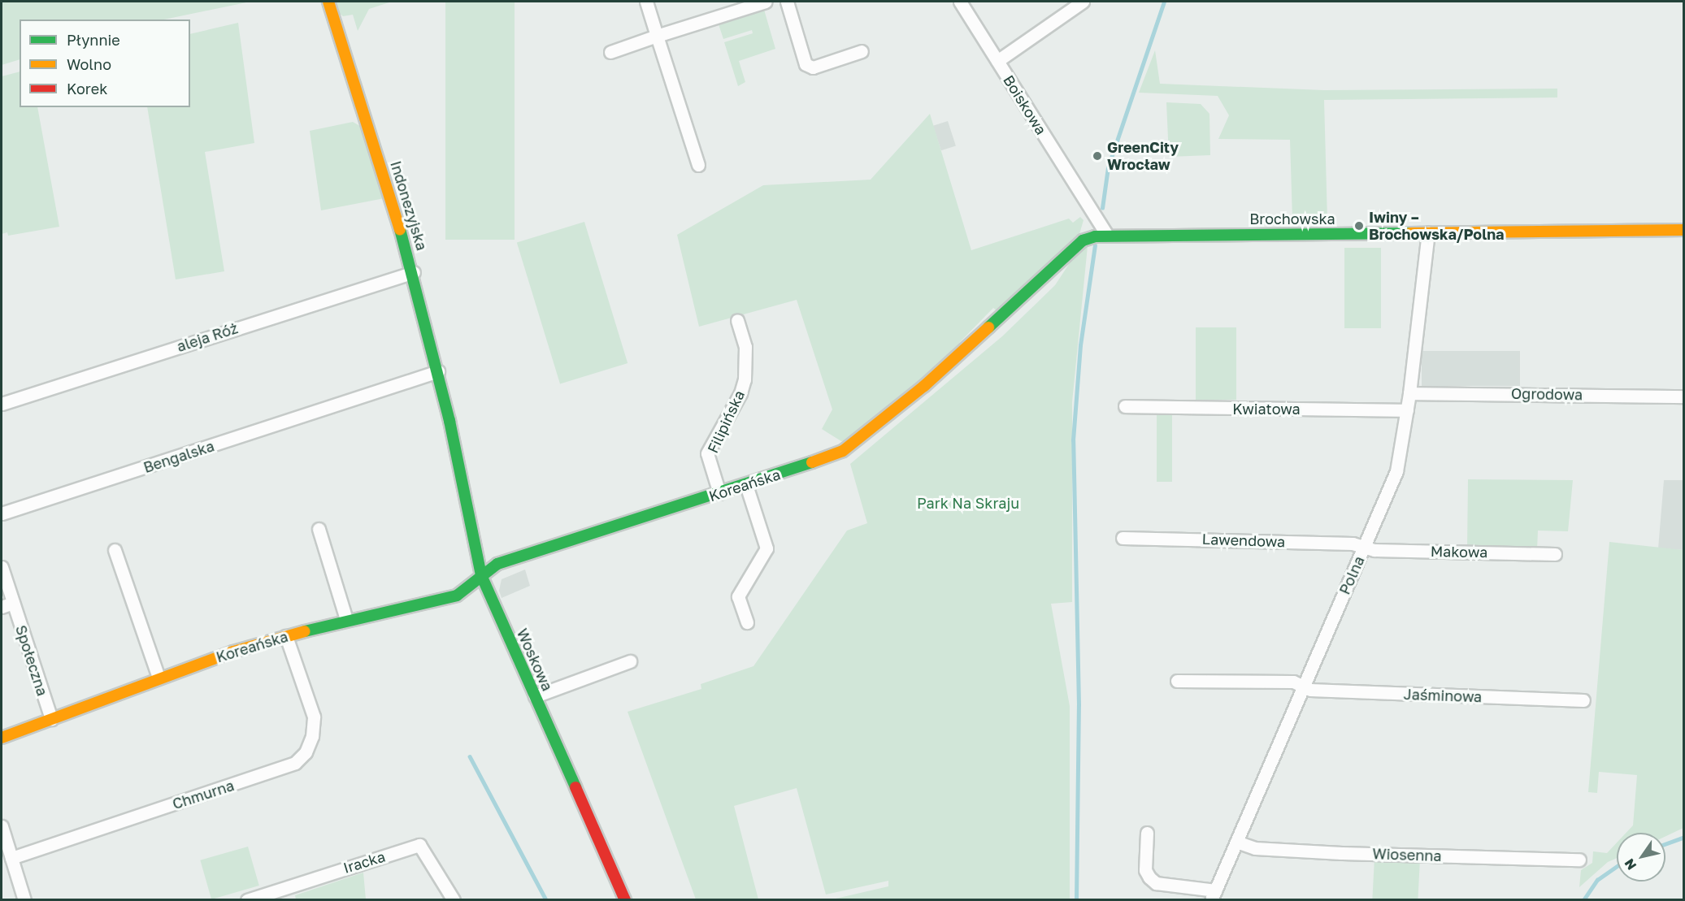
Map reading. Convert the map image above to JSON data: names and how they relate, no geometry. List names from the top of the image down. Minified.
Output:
{"streets":{"street":["Boiskowa","Indonezyjska","Brochowska","aleja Róż","Ogrodowa","Kwiatowa","Filipińska","Bengalska","Koreańska","Lawendowa","Makowa","Polna","Woskowa","Społeczna","Jaśminowa","Chmurna","Wiosenna","Iracka"]},"crossings":[["Boiskowa","Brochowska"],["Indonezyjska","aleja Róż"],["Indonezyjska","Bengalska"],["Indonezyjska","Woskowa"],["Brochowska","Koreańska"],["Brochowska","Polna"],["Ogrodowa","Polna"],["Kwiatowa","Polna"],["Filipińska","Koreańska"],["Koreańska","Woskowa"],["Koreańska","Społeczna"],["Koreańska","Chmurna"],["Lawendowa","Makowa"],["Lawendowa","Polna"],["Makowa","Polna"],["Polna","Jaśminowa"],["Polna","Wiosenna"]],"parks":["Park Na Skraju"],"places":["GreenCity Wrocław","Iwiny – Brochowska/Polna"],"legend":["Płynnie","Wolno","Korek"],"north":"bottom left"}
